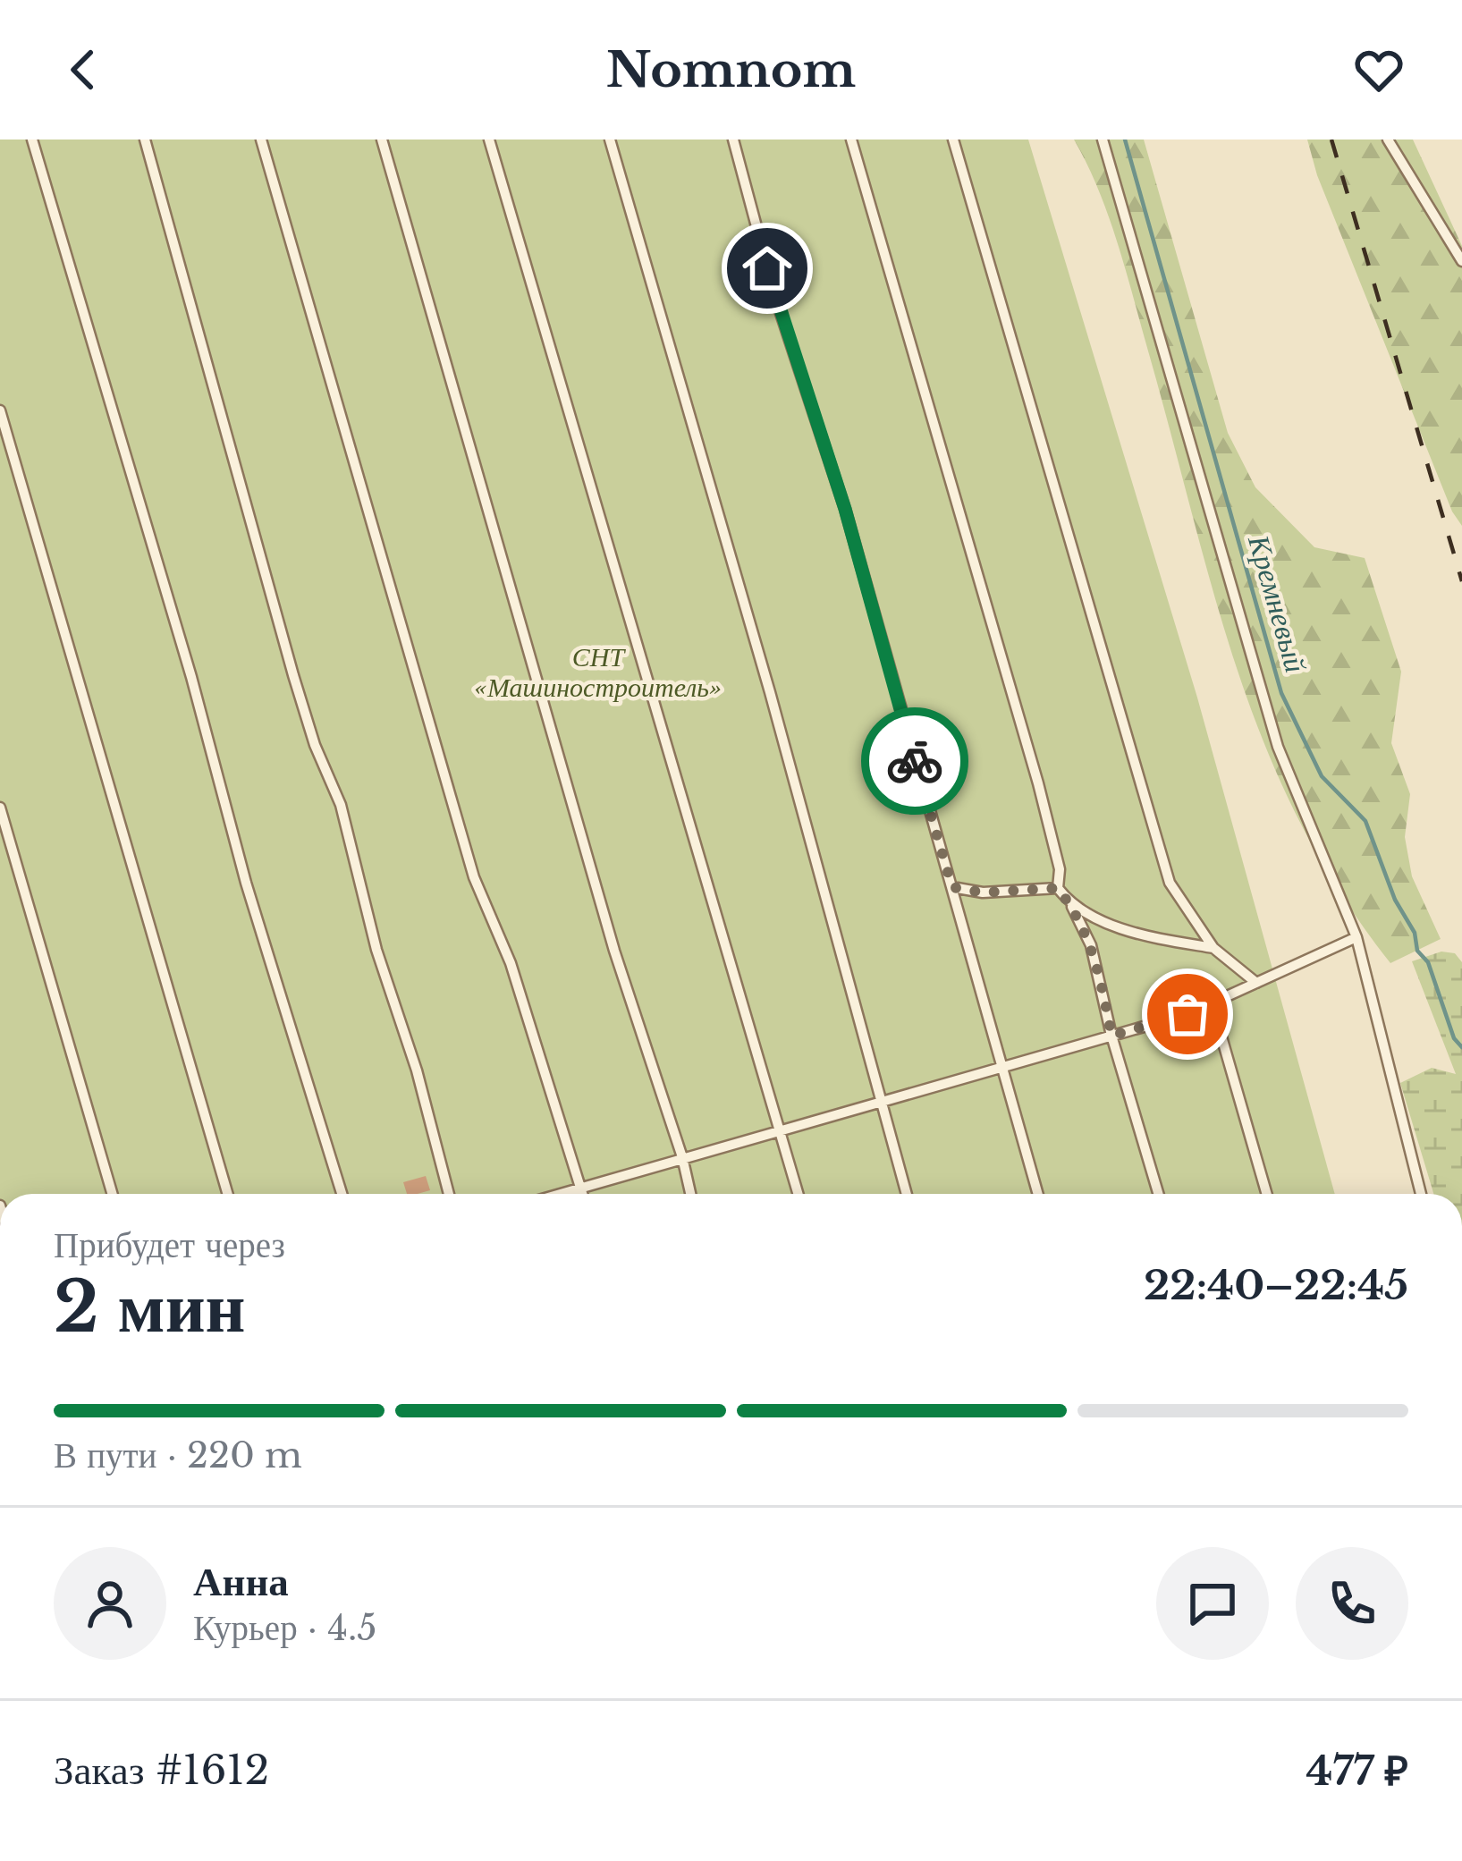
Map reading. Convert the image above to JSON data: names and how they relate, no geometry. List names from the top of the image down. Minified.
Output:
{"water":["Кремневый"],"parks":["СНТ «Машиностроитель»"],"page":{"header":"Nomnom","heading":["2 мин","Прибудет через","22:40–22:45"],"panel":["Анна","Курьер · 4.5","Заказ #1612","477 ₽"],"bar":"В пути · 220 m"}}
